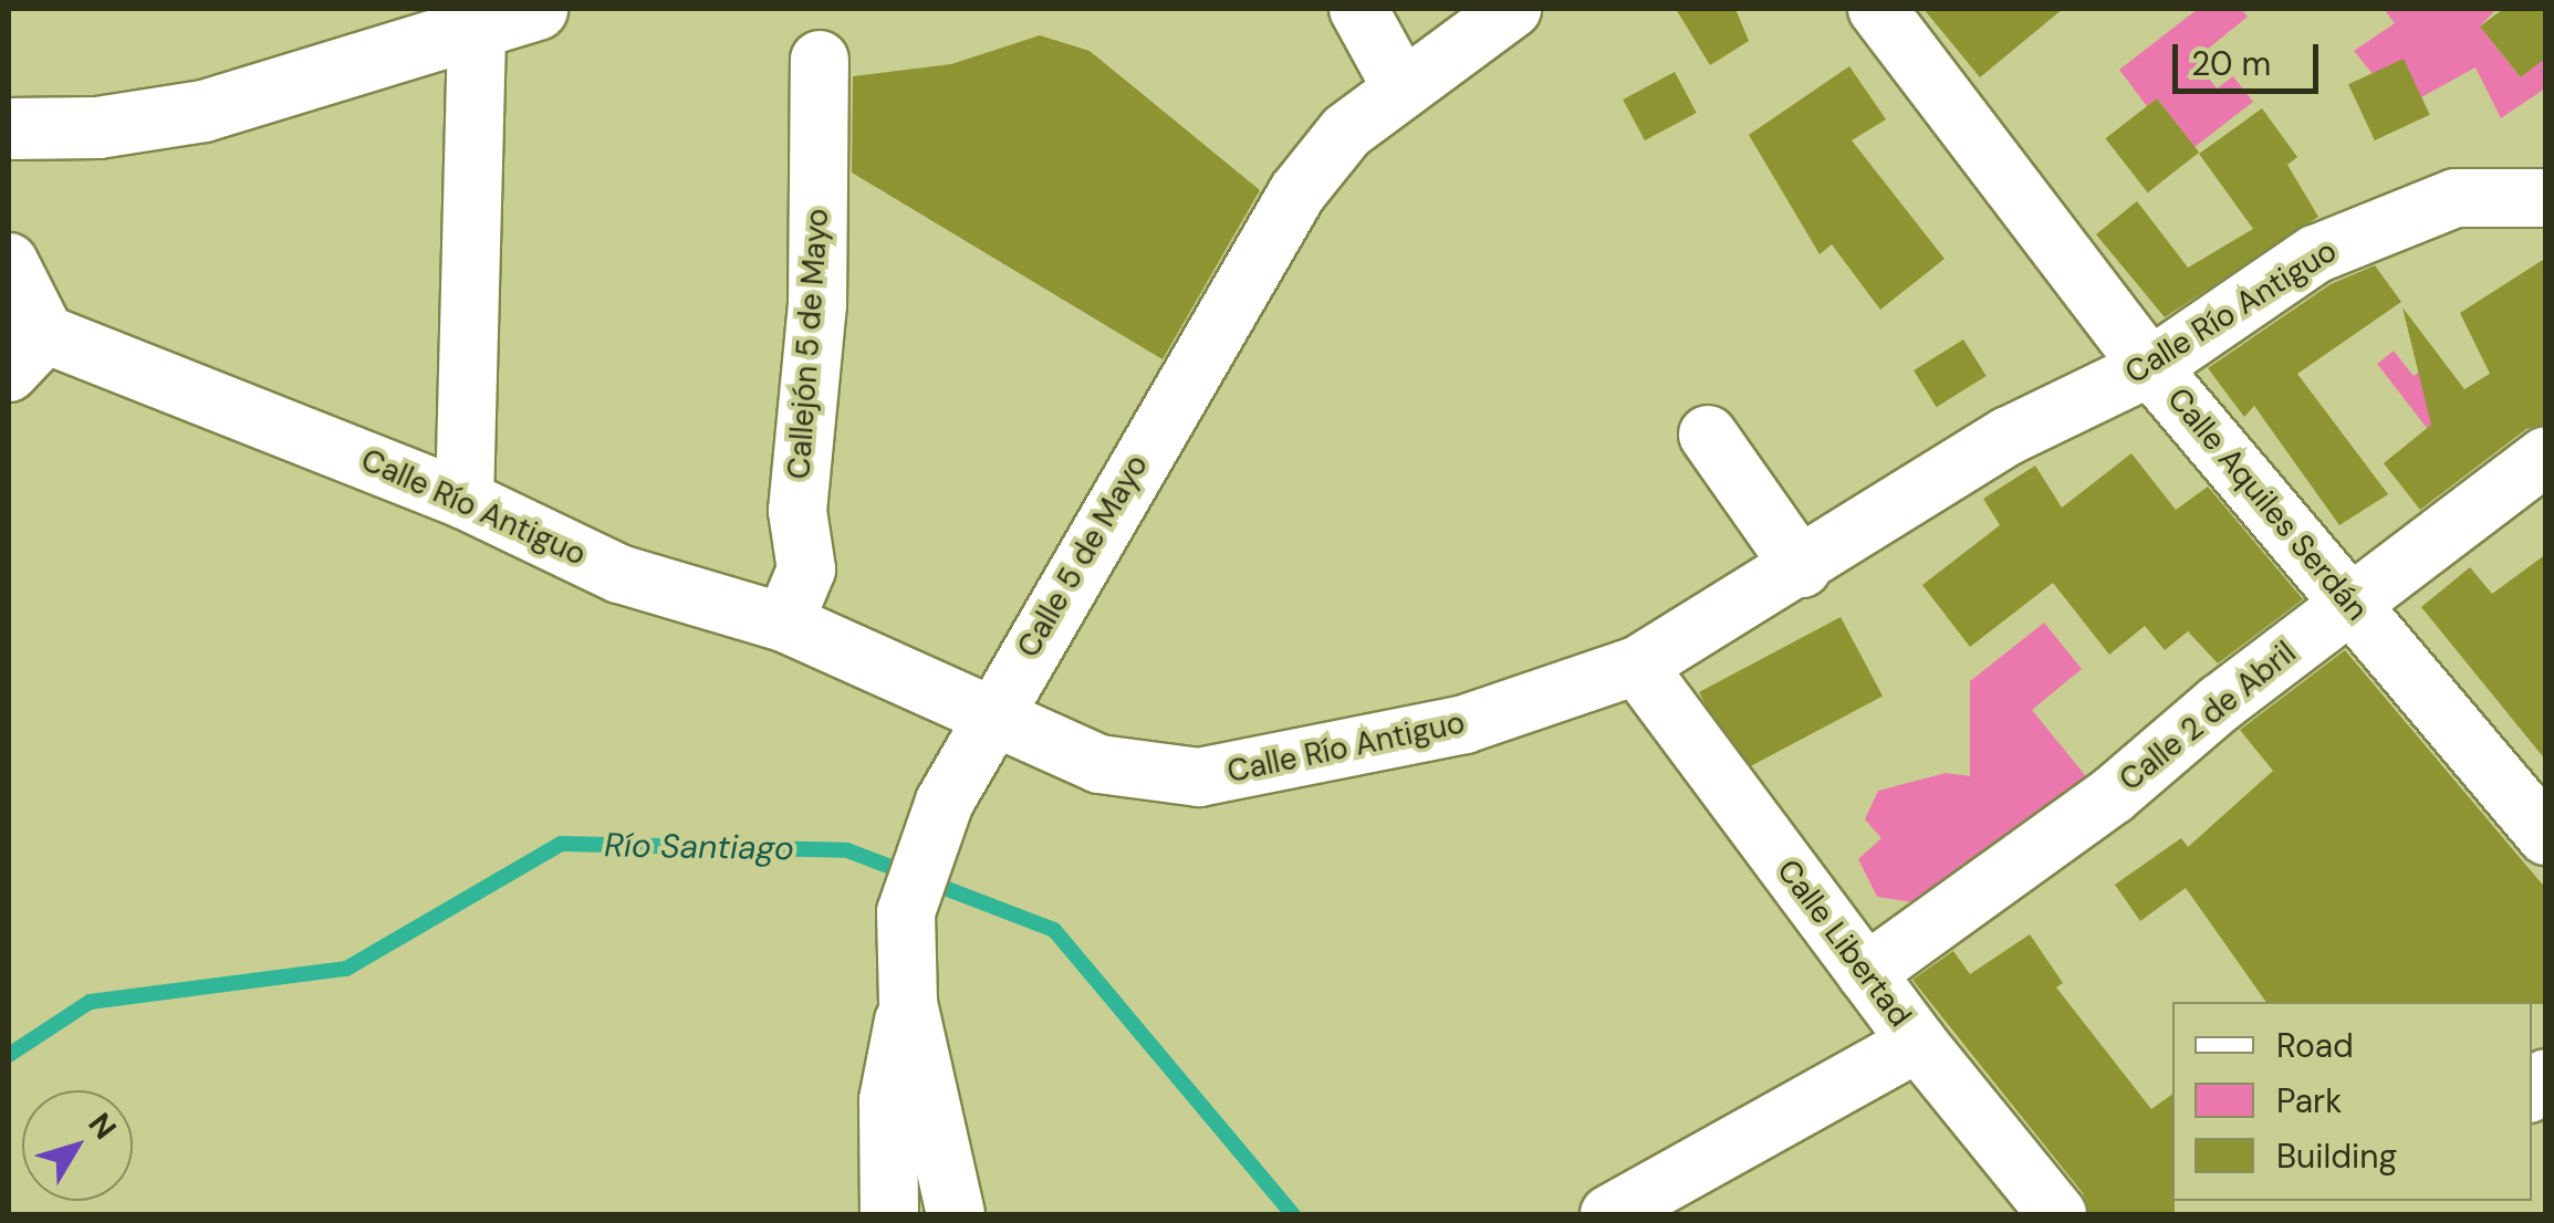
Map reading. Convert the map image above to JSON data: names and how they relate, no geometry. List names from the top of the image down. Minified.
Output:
{"streets":{"street":["Calle Río Antiguo","Callejón 5 de Mayo","Calle Aquiles Serdán","Calle 5 de Mayo","Calle 2 de Abril","Calle Libertad"]},"crossings":[["Calle Río Antiguo","Callejón 5 de Mayo"],["Calle Río Antiguo","Calle Aquiles Serdán"],["Calle Río Antiguo","Calle 5 de Mayo"],["Calle Río Antiguo","Calle Libertad"],["Calle Aquiles Serdán","Calle 2 de Abril"],["Calle 2 de Abril","Calle Libertad"]],"water":["Río Santiago"],"legend":["Road","Park","Building"],"scale_bar":"20 m","north":"top right"}
